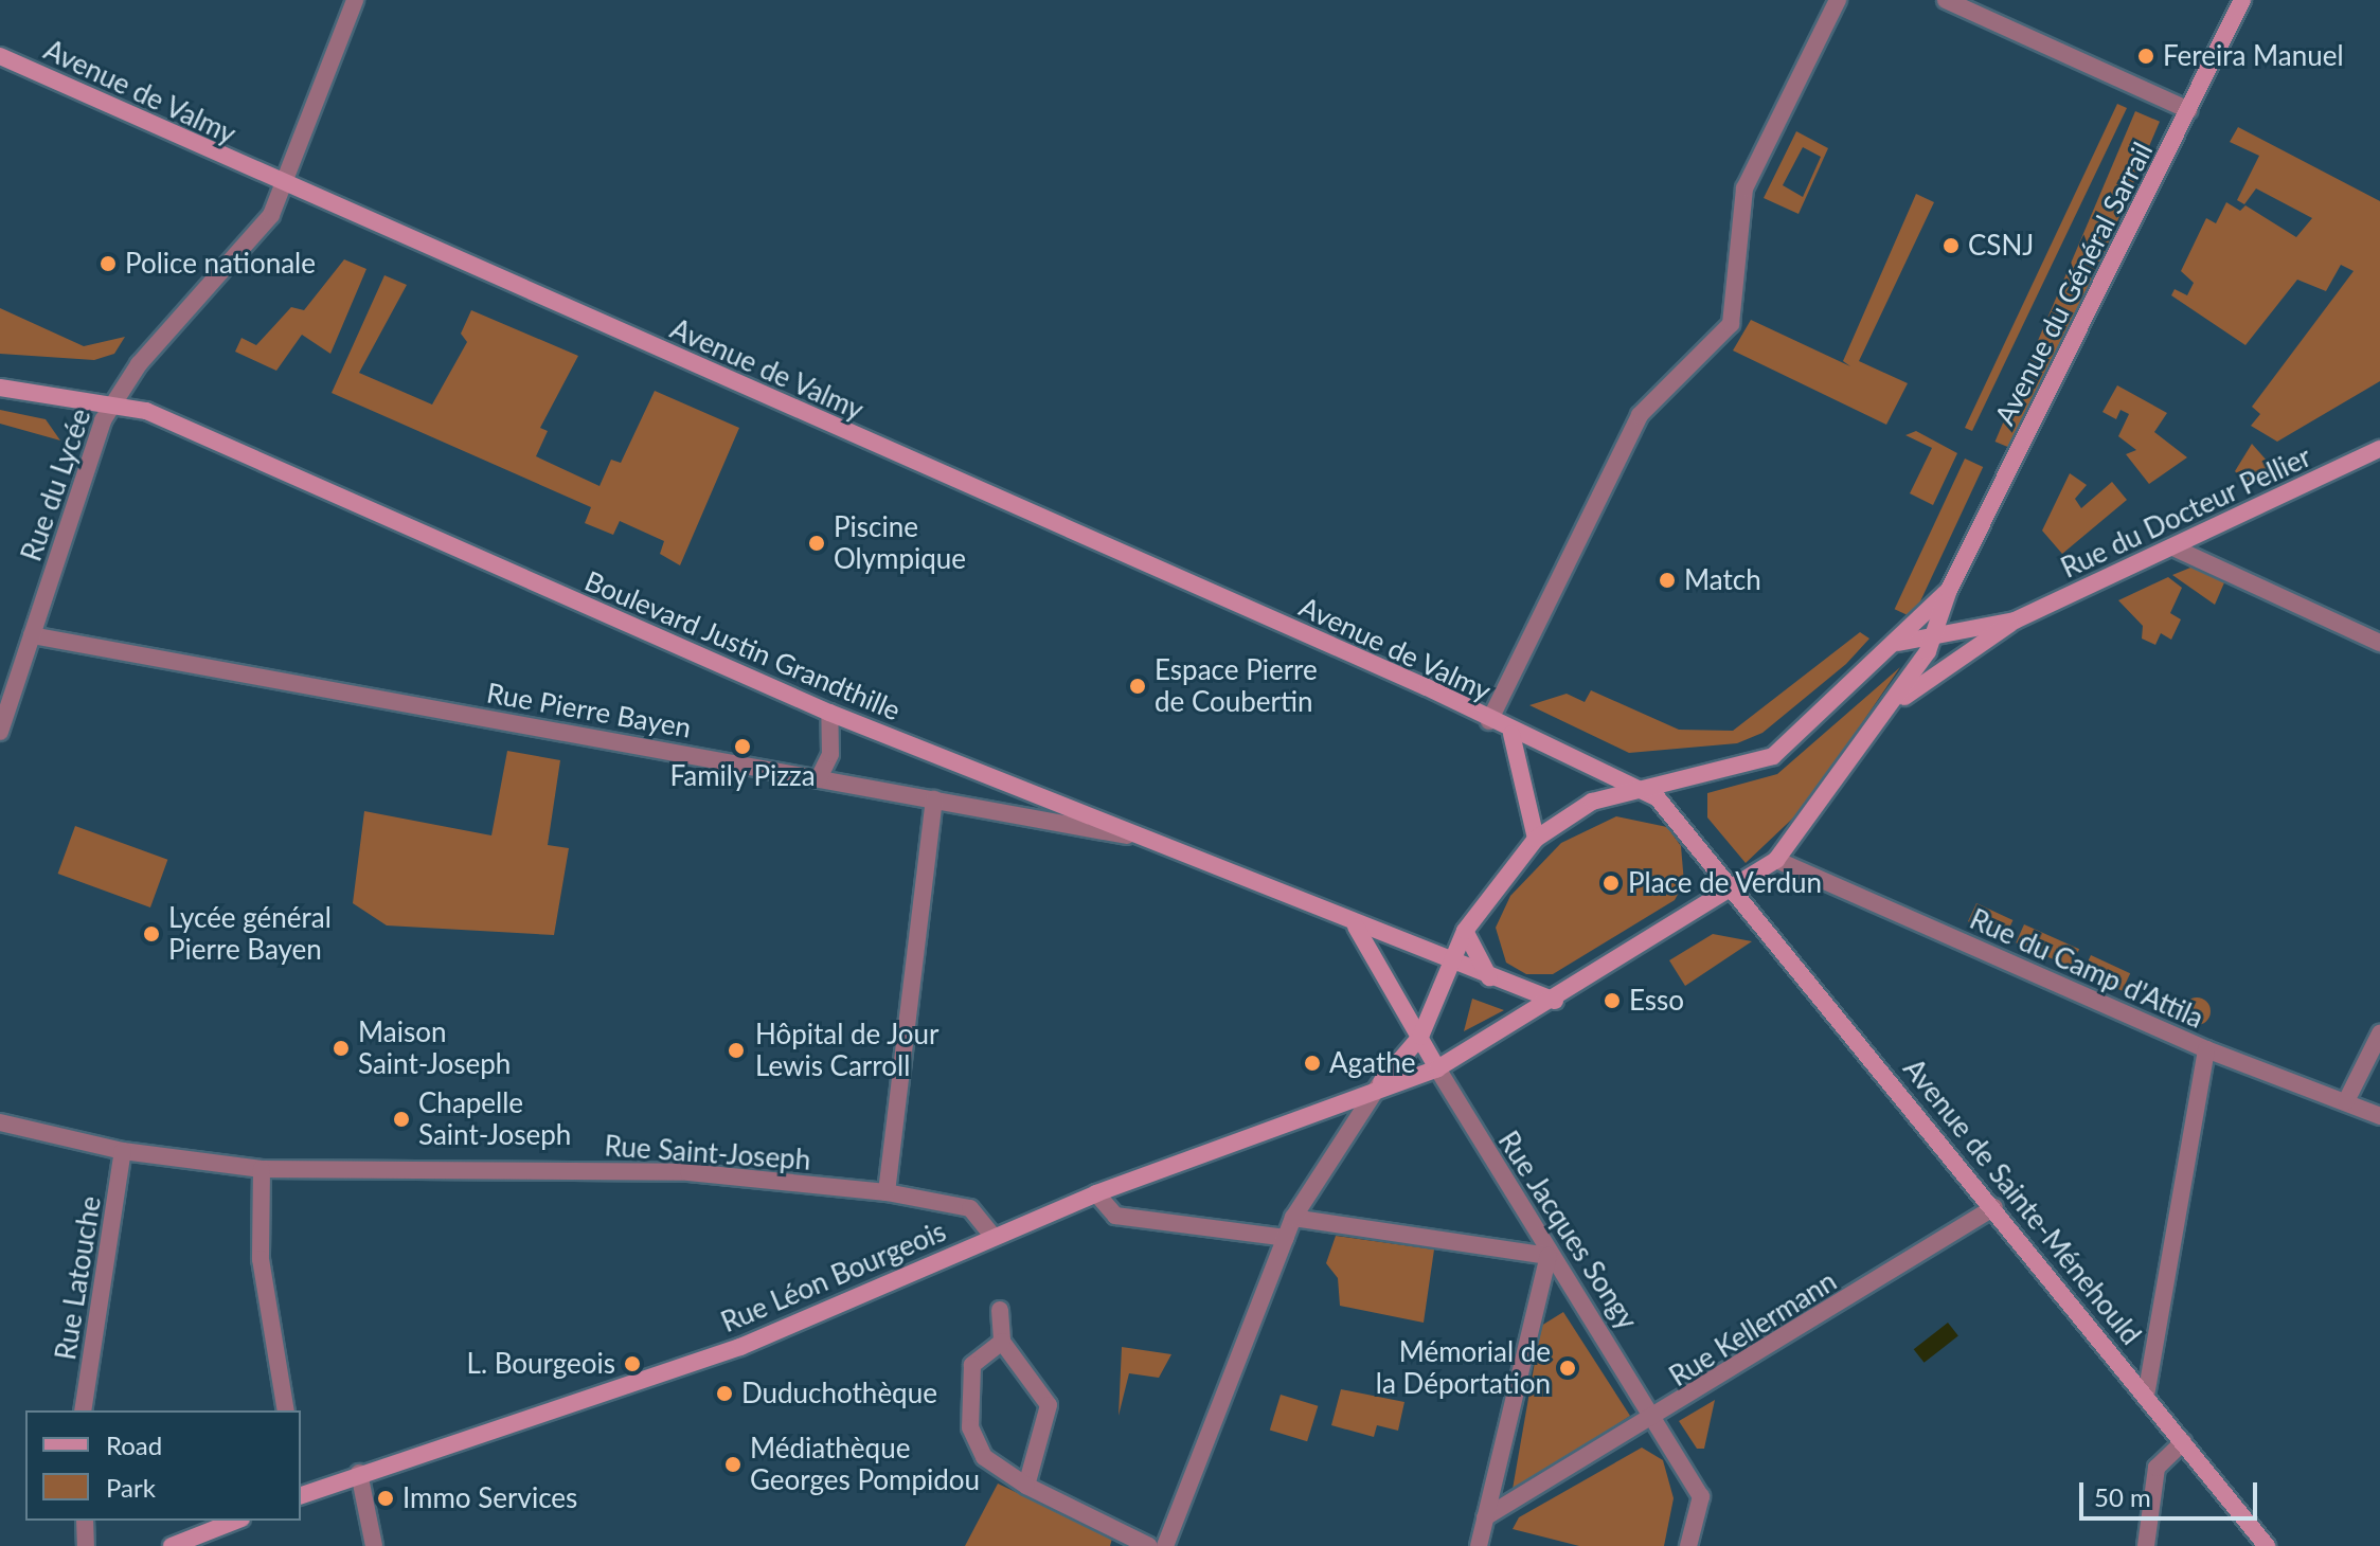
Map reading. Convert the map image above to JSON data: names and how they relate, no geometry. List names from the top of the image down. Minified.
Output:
{"streets":{"main road":["Avenue de Valmy","Avenue du Général Sarrail","Rue du Docteur Pellier","Boulevard Justin Grandthille","Avenue de Sainte-Ménehould","Rue Léon Bourgeois"],"street":["Rue du Lycée","Rue Pierre Bayen","Rue du Camp d'Attila","Rue Saint-Joseph","Rue Jacques Songy","Rue Latouche","Rue Kellermann"]},"crossings":[["Avenue du Général Sarrail","Rue du Docteur Pellier"],["Rue du Lycée","Boulevard Justin Grandthille"],["Rue du Lycée","Rue Pierre Bayen"],["Boulevard Justin Grandthille","Rue Pierre Bayen"],["Rue Saint-Joseph","Rue Léon Bourgeois"],["Rue Saint-Joseph","Rue Latouche"],["Avenue de Sainte-Ménehould","Rue Kellermann"],["Rue Jacques Songy","Rue Léon Bourgeois"],["Rue Jacques Songy","Rue Kellermann"]],"places":["Fereira Manuel","CSNJ","Police nationale","Piscine Olympique","Match","Espace Pierre de Coubertin","Family Pizza","Place de Verdun","Lycée général Pierre Bayen","Esso","Maison Saint-Joseph","Hôpital de Jour Lewis Carroll","Agathe","Chapelle Saint-Joseph","L. Bourgeois","Mémorial de la Déportation","Duduchothèque","Médiathèque Georges Pompidou","Immo Services"],"legend":["Road","Park"],"scale_bar":"50 m"}
